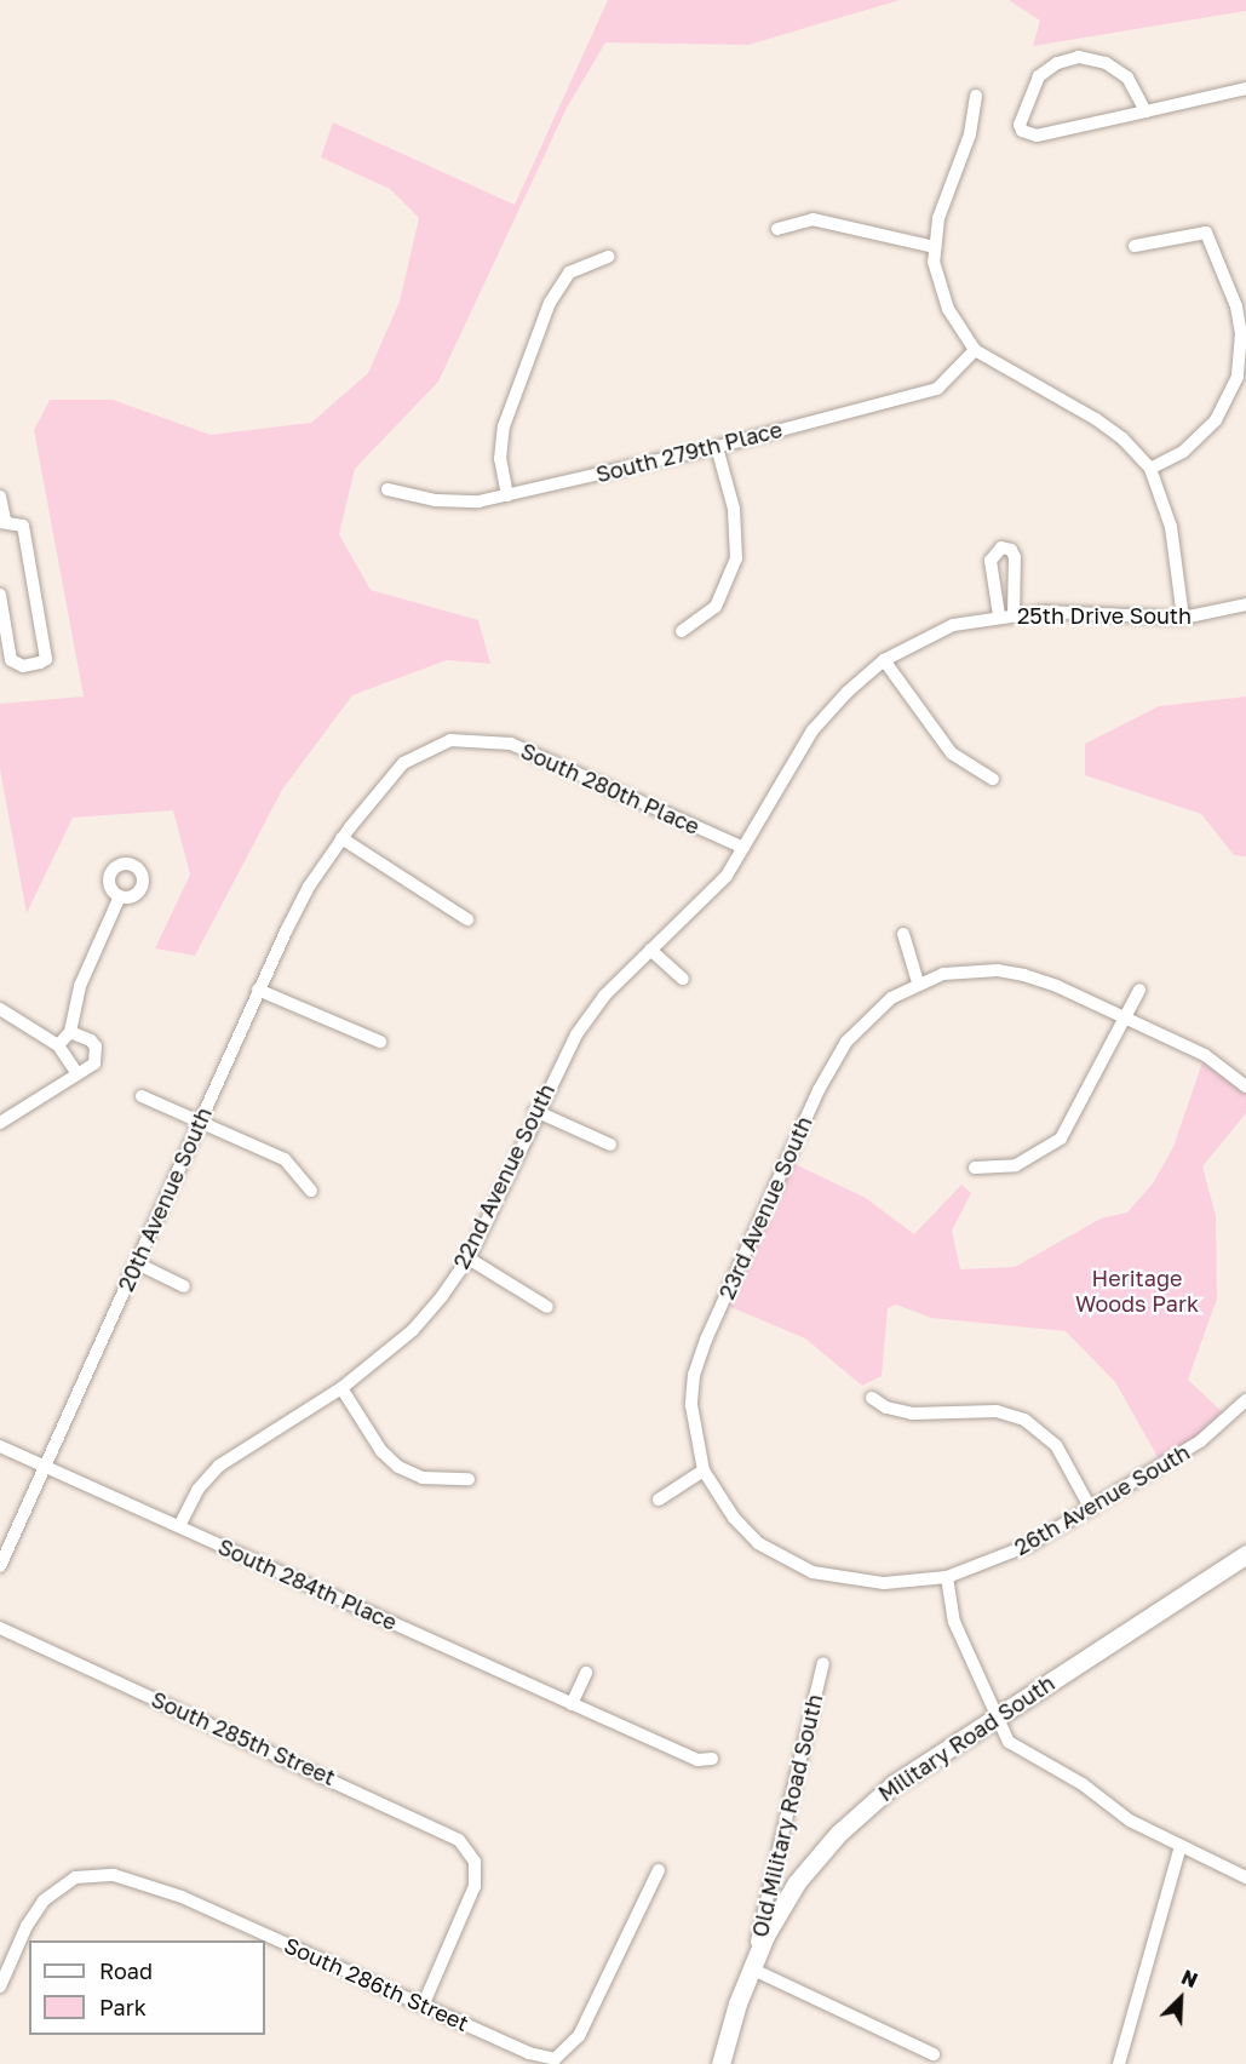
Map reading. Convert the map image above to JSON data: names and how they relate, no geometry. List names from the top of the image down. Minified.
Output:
{"streets":{"main road":["Military Road South"],"street":["South 279th Place","25th Drive South","South 280th Place","22nd Avenue South","20th Avenue South","23rd Avenue South","26th Avenue South","South 284th Place","South 285th Street","Old Military Road South","South 286th Street"]},"crossings":[["25th Drive South","22nd Avenue South"],["South 280th Place","22nd Avenue South"],["South 280th Place","20th Avenue South"],["22nd Avenue South","South 284th Place"],["20th Avenue South","South 284th Place"],["South 285th Street","South 286th Street"],["Military Road South","Old Military Road South"]],"parks":["Heritage Woods Park"],"legend":["Road","Park"],"north":"top right"}
